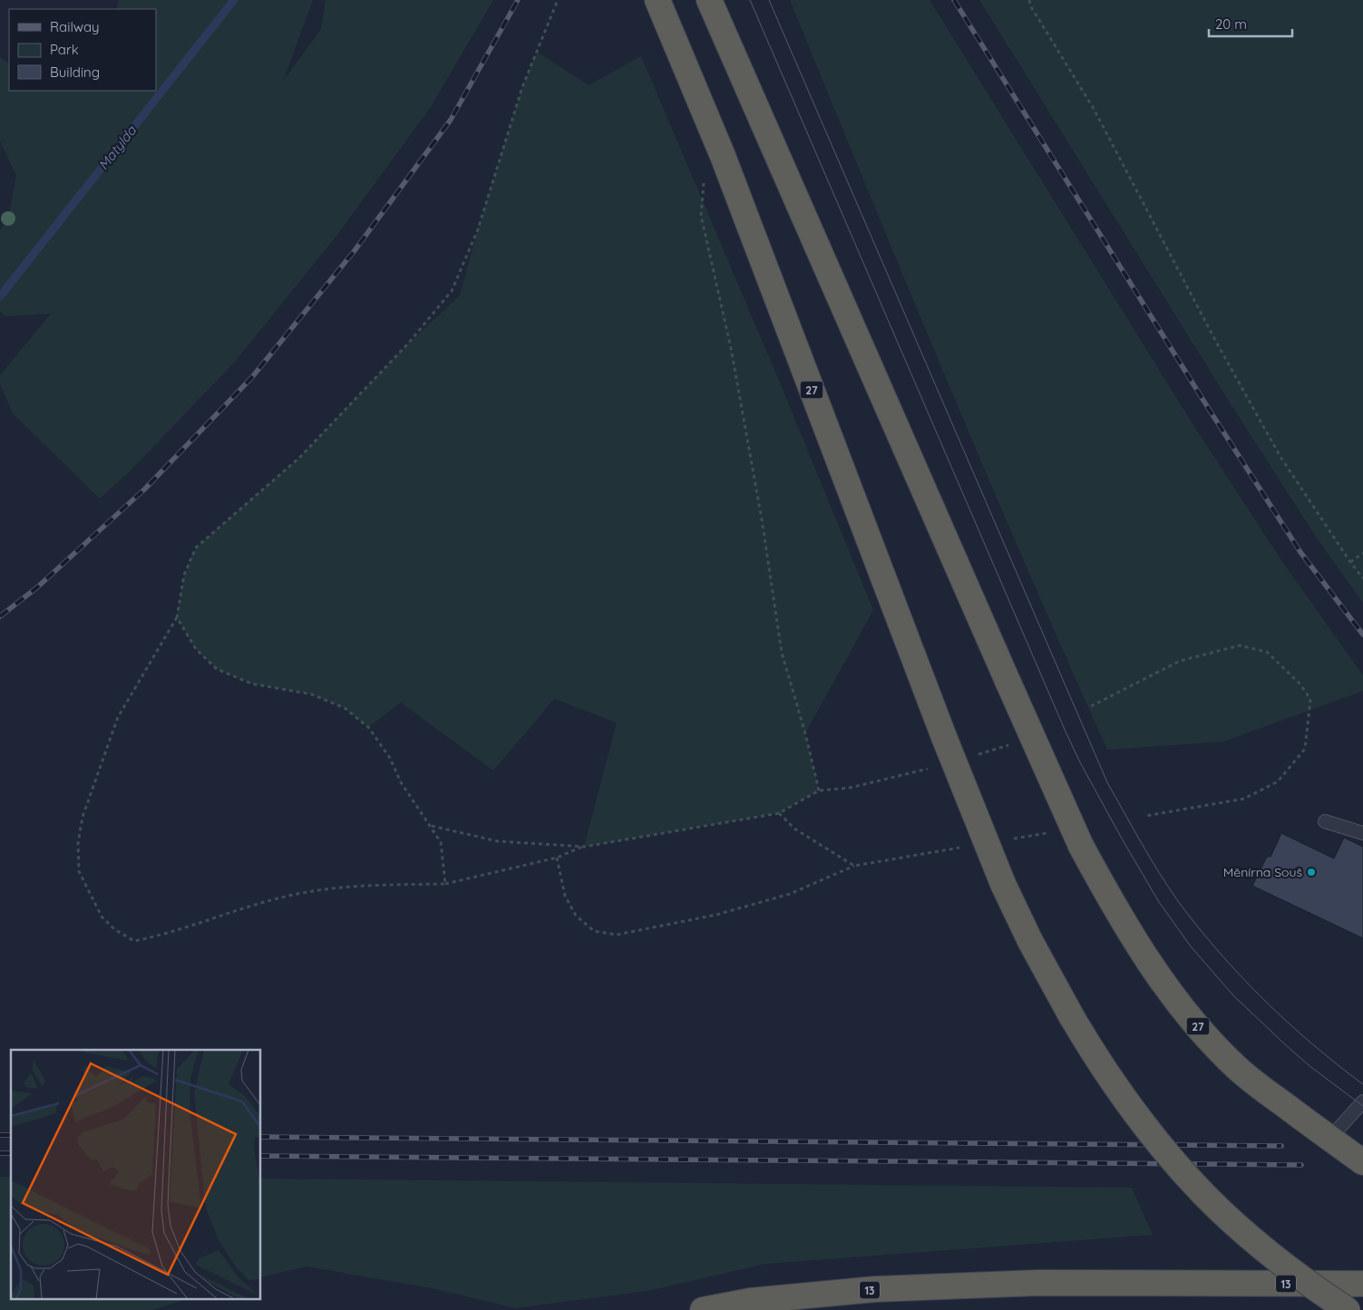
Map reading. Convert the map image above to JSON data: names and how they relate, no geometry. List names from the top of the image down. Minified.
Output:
{"streets":{"highway":["27","13"]},"water":["Matylda"],"places":["Měnírna Souš"],"legend":["Railway","Park","Building"],"scale_bar":"20 m"}
